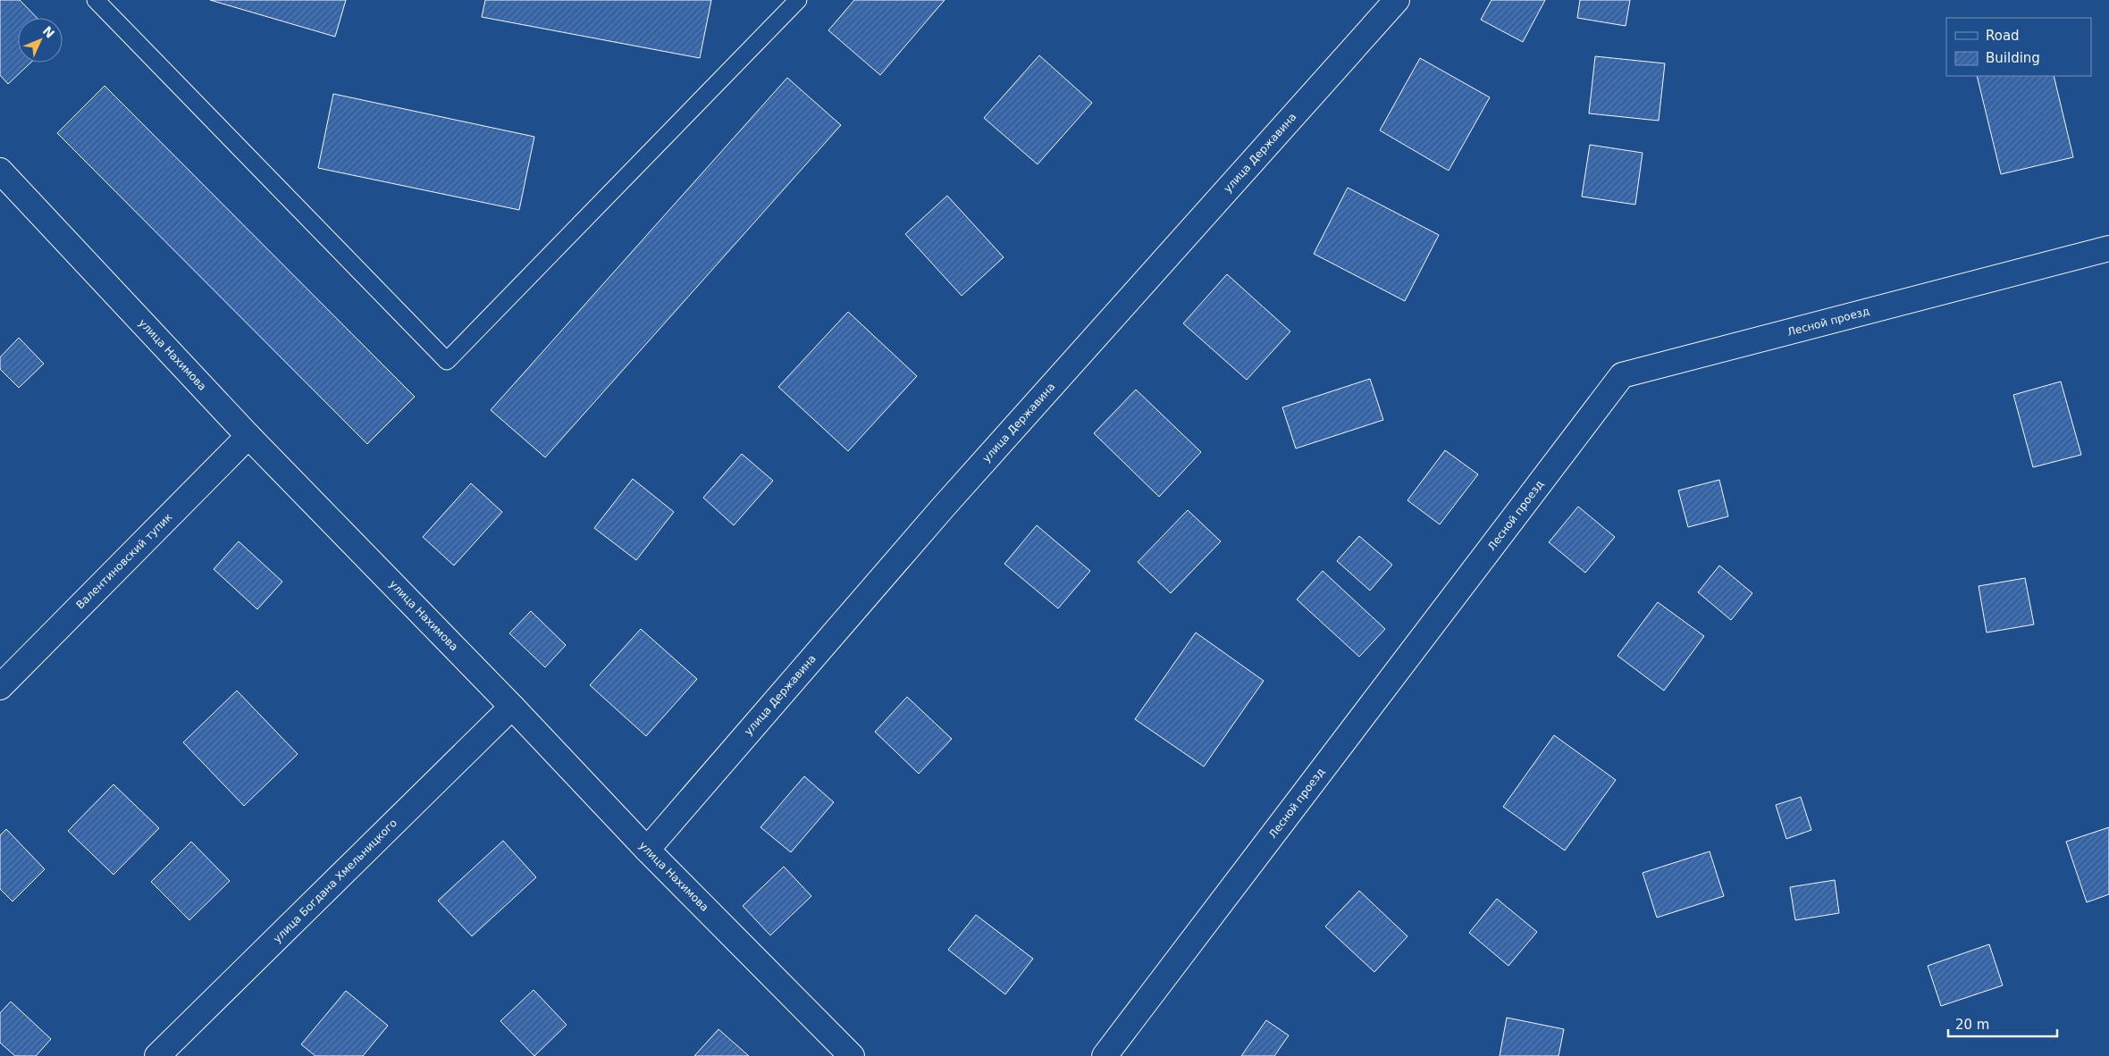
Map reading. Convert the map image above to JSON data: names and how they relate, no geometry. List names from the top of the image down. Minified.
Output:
{"streets":{"street":["улица Державина","Лесной проезд","улица Нахимова","Валентиновский тупик","улица Богдана Хмельницкого"]},"crossings":[["улица Державина","улица Нахимова"],["улица Нахимова","Валентиновский тупик"],["улица Нахимова","улица Богдана Хмельницкого"]],"legend":["Road","Building"],"scale_bar":"20 m","north":"top right"}
